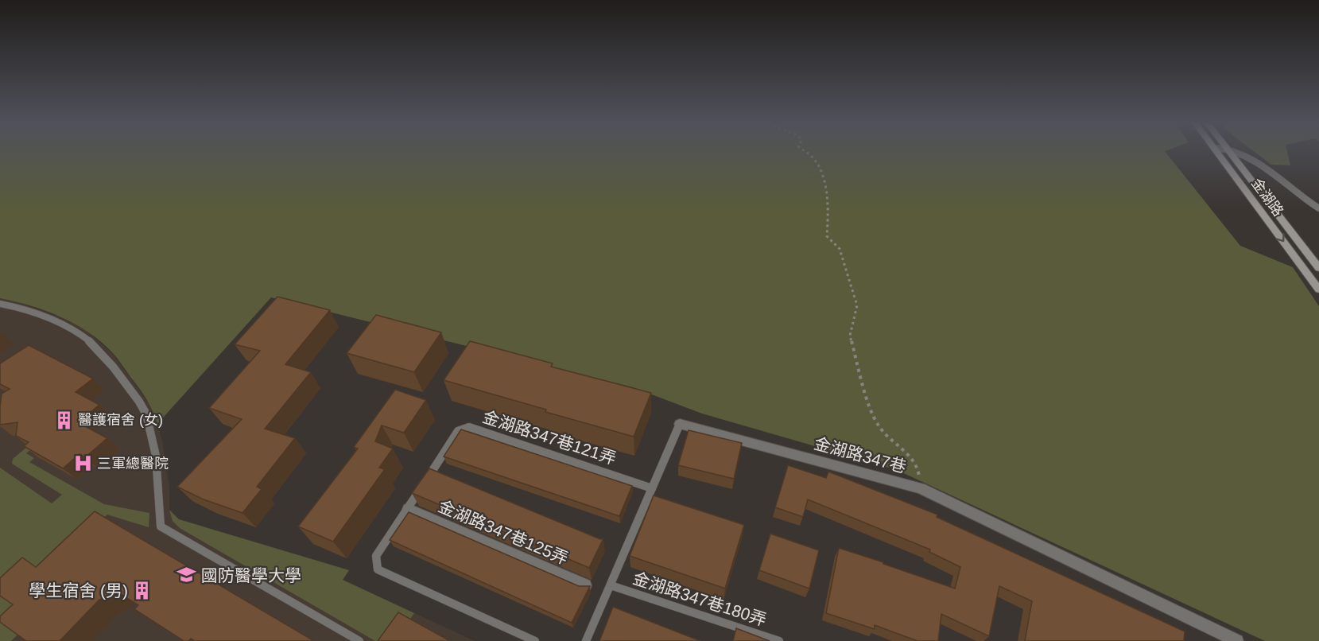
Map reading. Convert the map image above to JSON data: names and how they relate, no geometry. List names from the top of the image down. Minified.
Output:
{"streets":{"main road":["金湖路"],"street":["金湖路347巷","金湖路347巷125弄"],"lane":["金湖路347巷121弄","金湖路347巷180弄"]},"crossings":[["金湖路347巷121弄","金湖路347巷"],["金湖路347巷121弄","金湖路347巷125弄"],["金湖路347巷","金湖路347巷180弄"]],"places":{"building":["醫護宿舍 (女)","學生宿舍 (男)"],"hospital":["三軍總醫院"],"school or university":["國防醫學大學"]}}
